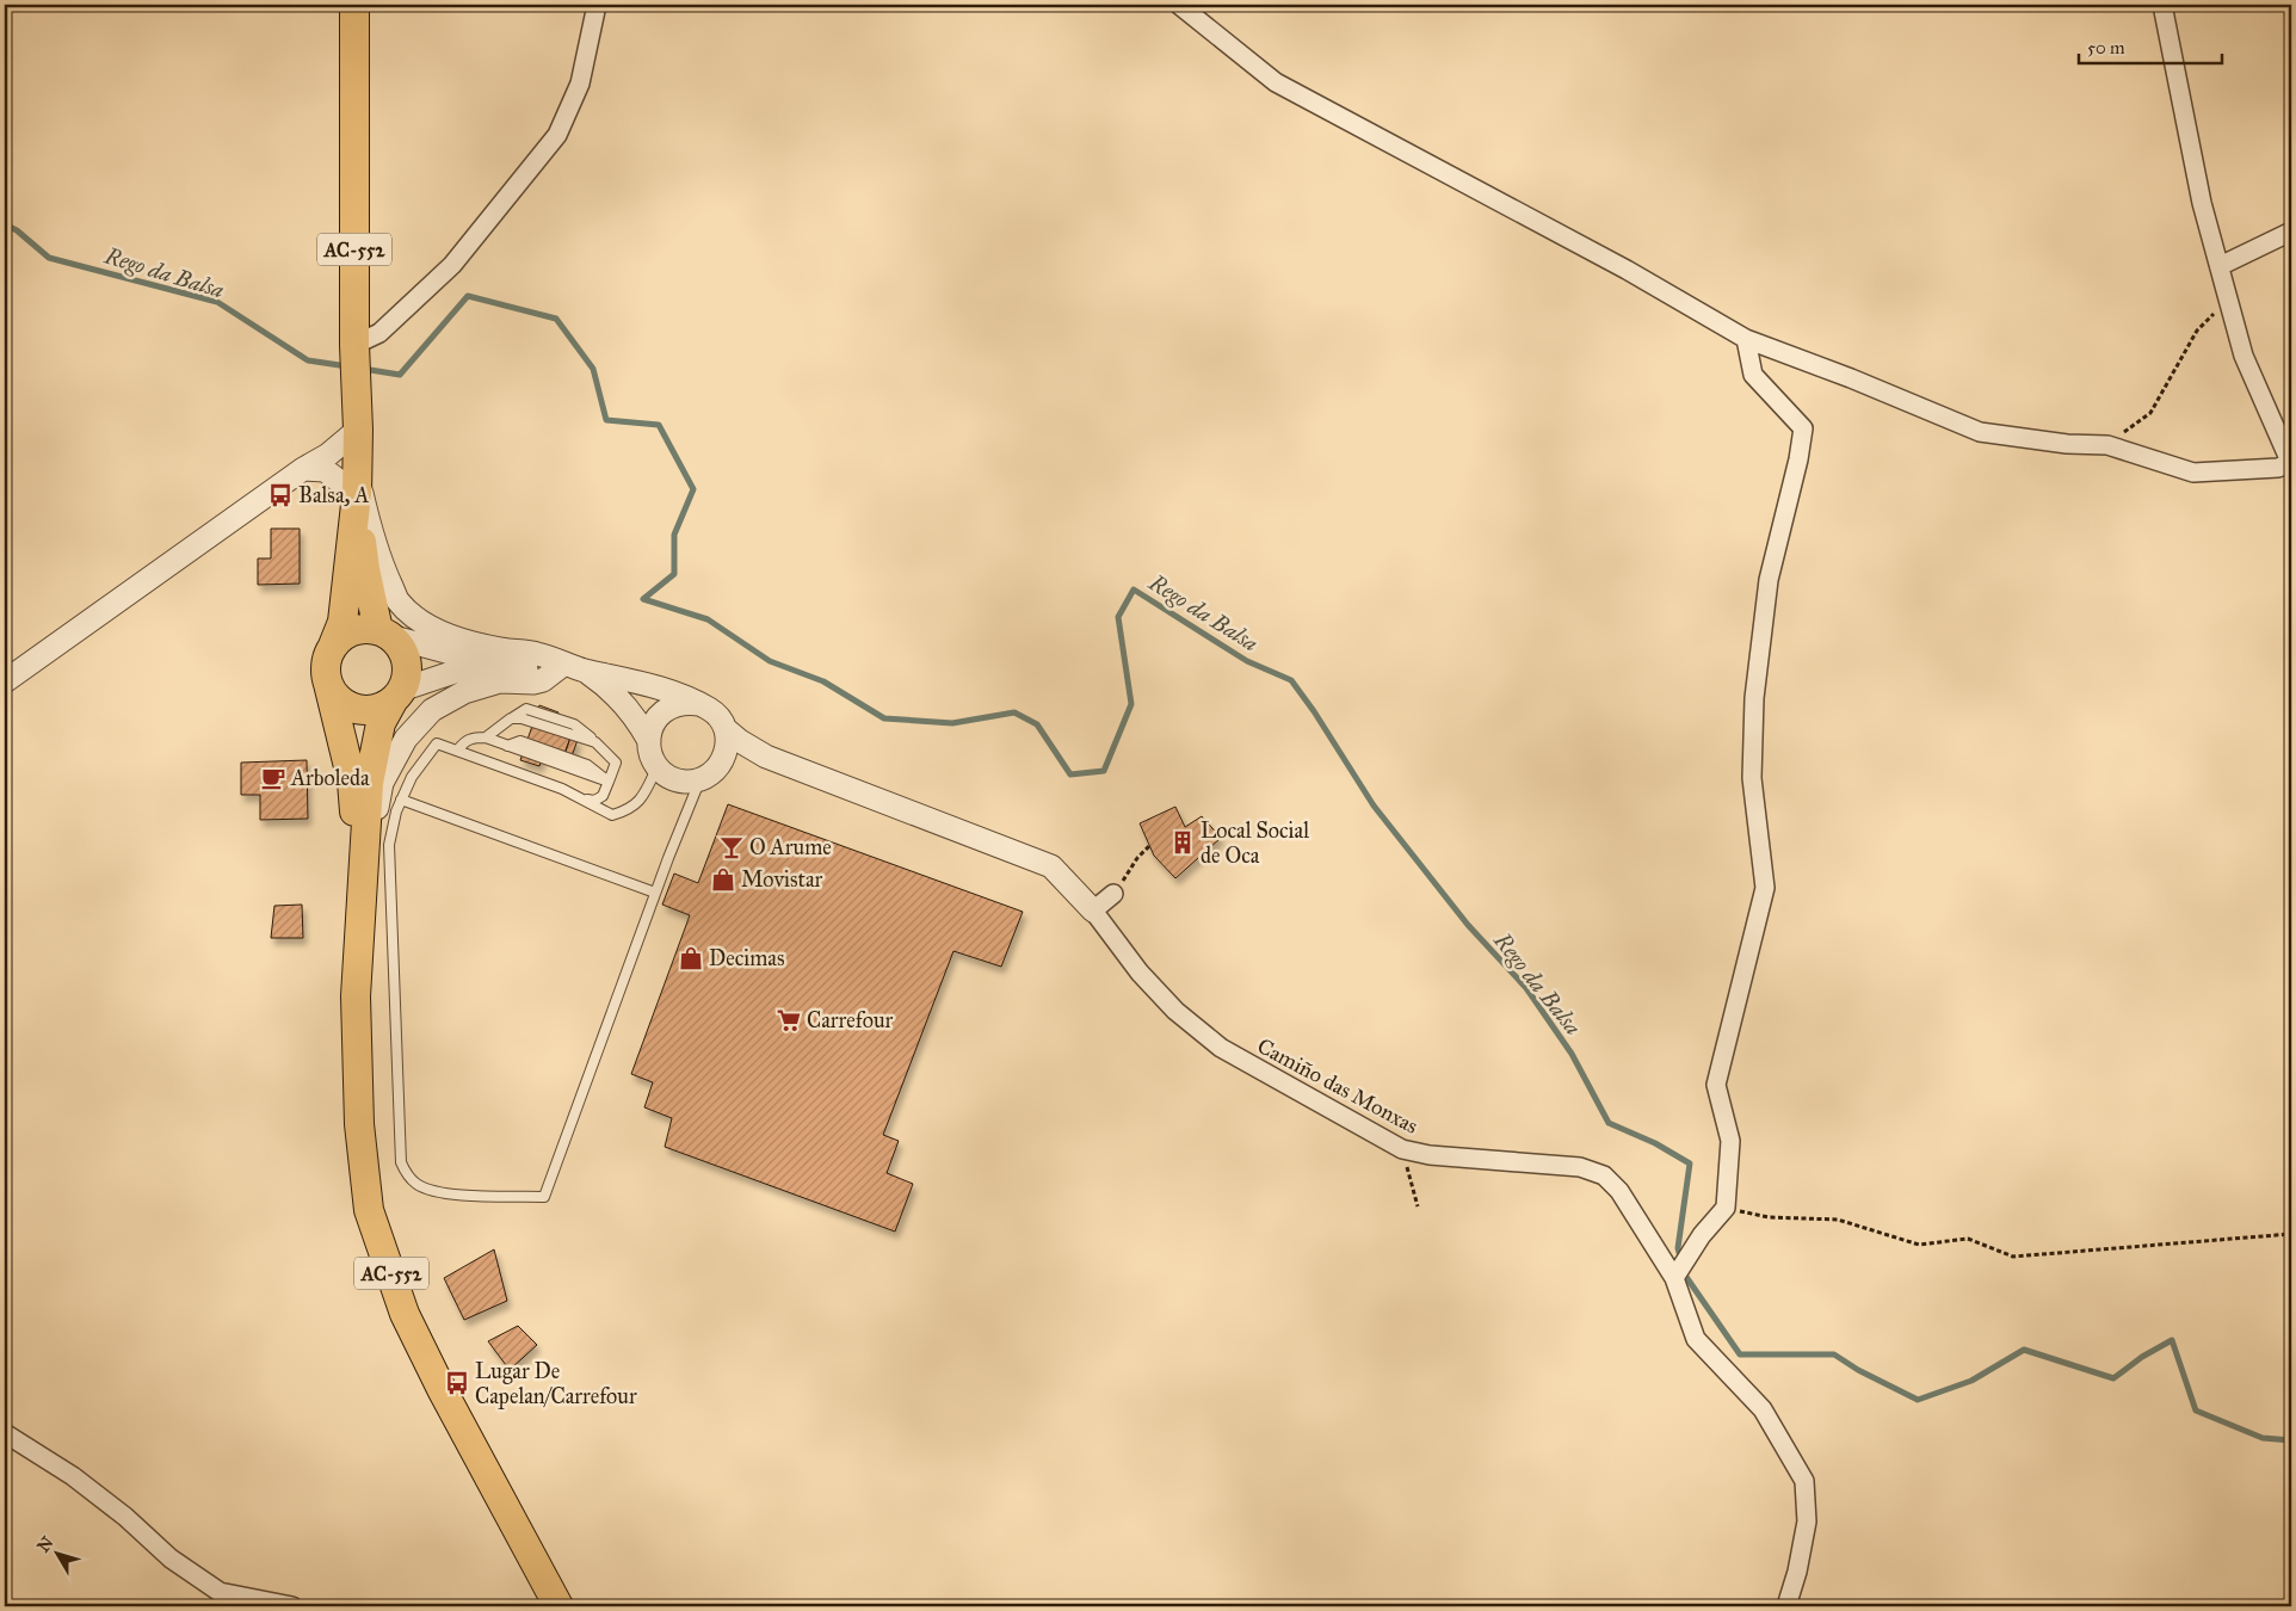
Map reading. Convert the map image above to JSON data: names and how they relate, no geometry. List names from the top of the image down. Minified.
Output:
{"streets":{"main road":["AC-552"],"street":["Camiño das Monxas"]},"water":["Rego da Balsa"],"places":{"bus stop":["Balsa, A","Lugar De Capelan/Carrefour"],"cafe":["Arboleda"],"building":["Local Social de Oca"],"bar":["O Arume"],"shop":["Movistar","Decimas"],"supermarket":["Carrefour"]},"scale_bar":"50 m","north":"top left"}
